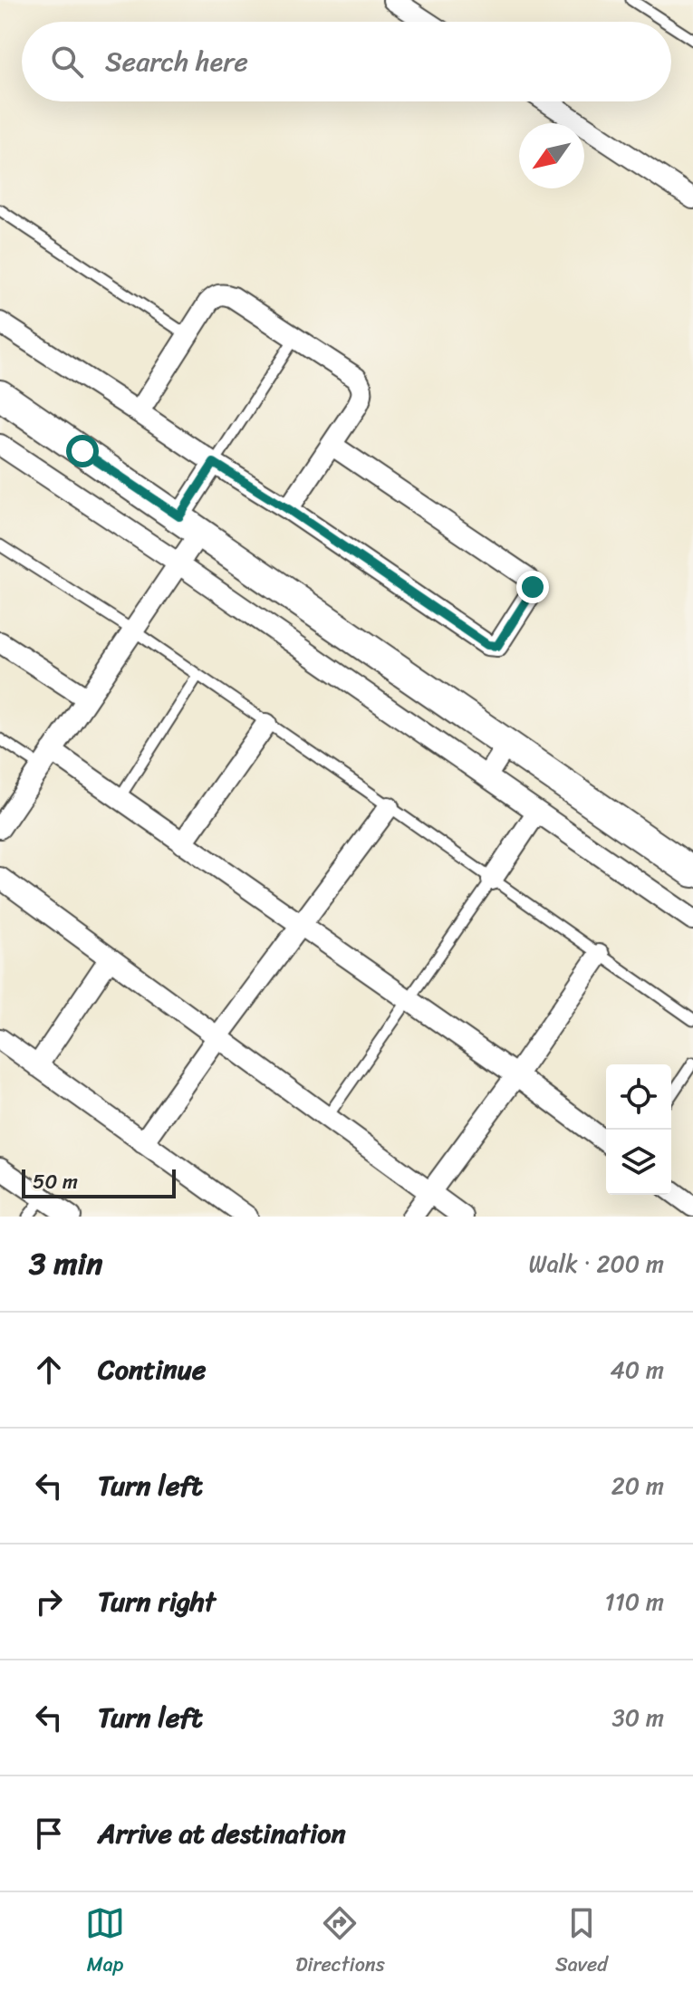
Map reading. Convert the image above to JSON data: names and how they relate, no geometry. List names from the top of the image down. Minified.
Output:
{"scale_bar":"50 m","north":"bottom left","page":{"search":"Search here","scale":"50 m","heading":["3 min","Walk · 200 m"],"list":[["Continue","40 m"],["Turn left","20 m"],["Turn right","110 m"],["Turn left","30 m"],"Arrive at destination"],"nav":["Map","Directions","Saved"]}}
